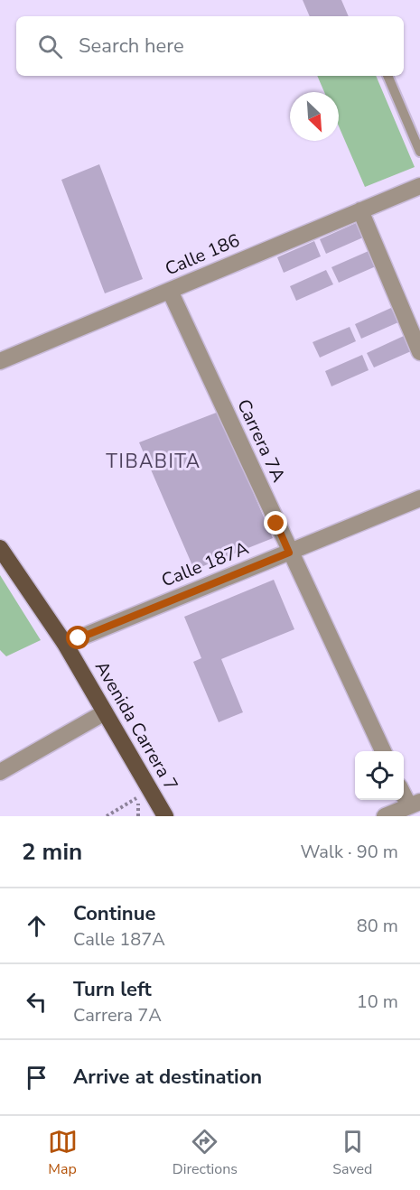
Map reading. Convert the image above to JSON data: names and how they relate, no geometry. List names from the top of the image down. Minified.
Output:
{"streets":{"main road":["Avenida Carrera 7"],"street":["Calle 186","Carrera 7A","Calle 187A"]},"crossings":[["Calle 186","Carrera 7A"],["Carrera 7A","Calle 187A"],["Calle 187A","Avenida Carrera 7"]],"districts":["TIBABITA"],"north":"bottom right","page":{"search":"Search here","heading":["2 min","Walk · 90 m"],"list":[["Continue","Calle 187A","80 m"],["Turn left","Carrera 7A","10 m"],"Arrive at destination"],"nav":["Map","Directions","Saved"]}}
